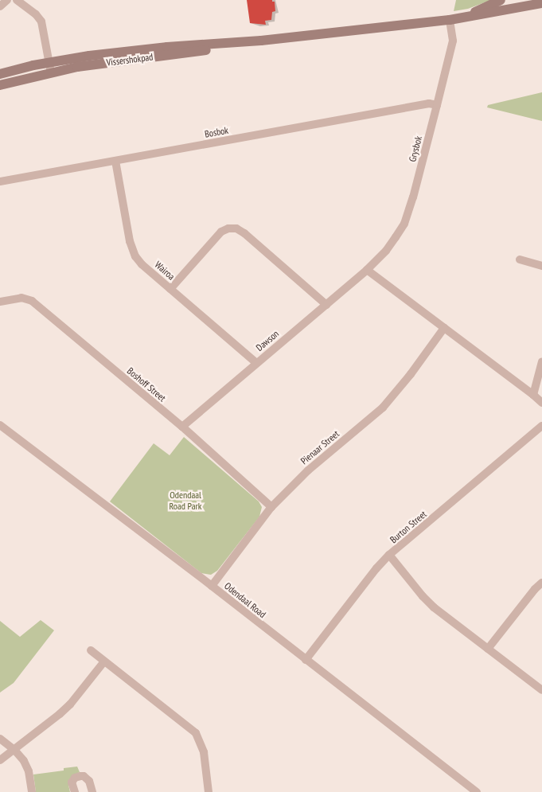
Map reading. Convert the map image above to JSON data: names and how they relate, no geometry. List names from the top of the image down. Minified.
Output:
{"streets":{"main road":["Vissershokpad"],"street":["Bosbok","Grysbok","Wairoa","Dawson","Boshoff Street","Pienaar Street","Burton Street","Odendaal Road"]},"crossings":[["Vissershokpad","Grysbok"],["Bosbok","Grysbok"],["Bosbok","Wairoa"],["Grysbok","Dawson"],["Wairoa","Dawson"],["Dawson","Boshoff Street"],["Boshoff Street","Pienaar Street"],["Pienaar Street","Odendaal Road"],["Burton Street","Odendaal Road"]],"parks":["Odendaal Road Park"]}
